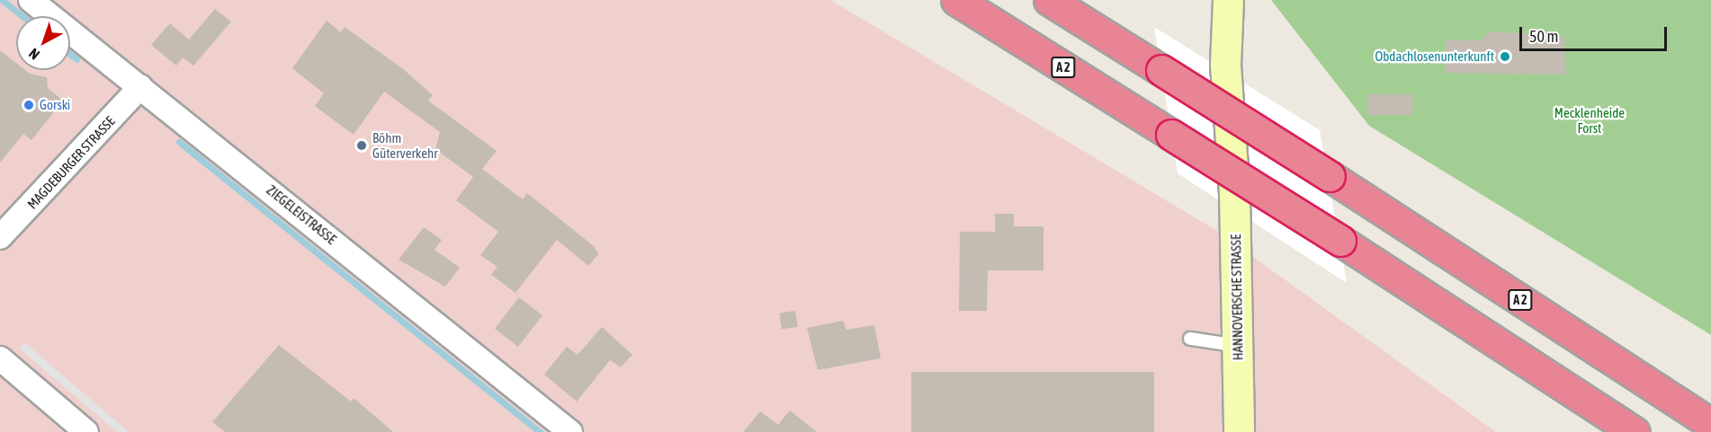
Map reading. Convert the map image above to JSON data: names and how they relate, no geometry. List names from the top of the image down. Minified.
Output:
{"streets":{"highway":["A 2"],"main road":["HANNOVERSCHE STRASSE"],"street":["MAGDEBURGER STRASSE","ZIEGELEISTRASSE"]},"crossings":[["MAGDEBURGER STRASSE","ZIEGELEISTRASSE"]],"parks":["Mecklenheide Forst"],"places":["Obdachlosenunterkunft","Gorski","Böhm Güterverkehr"],"scale_bar":"50 m","north":"bottom left"}
